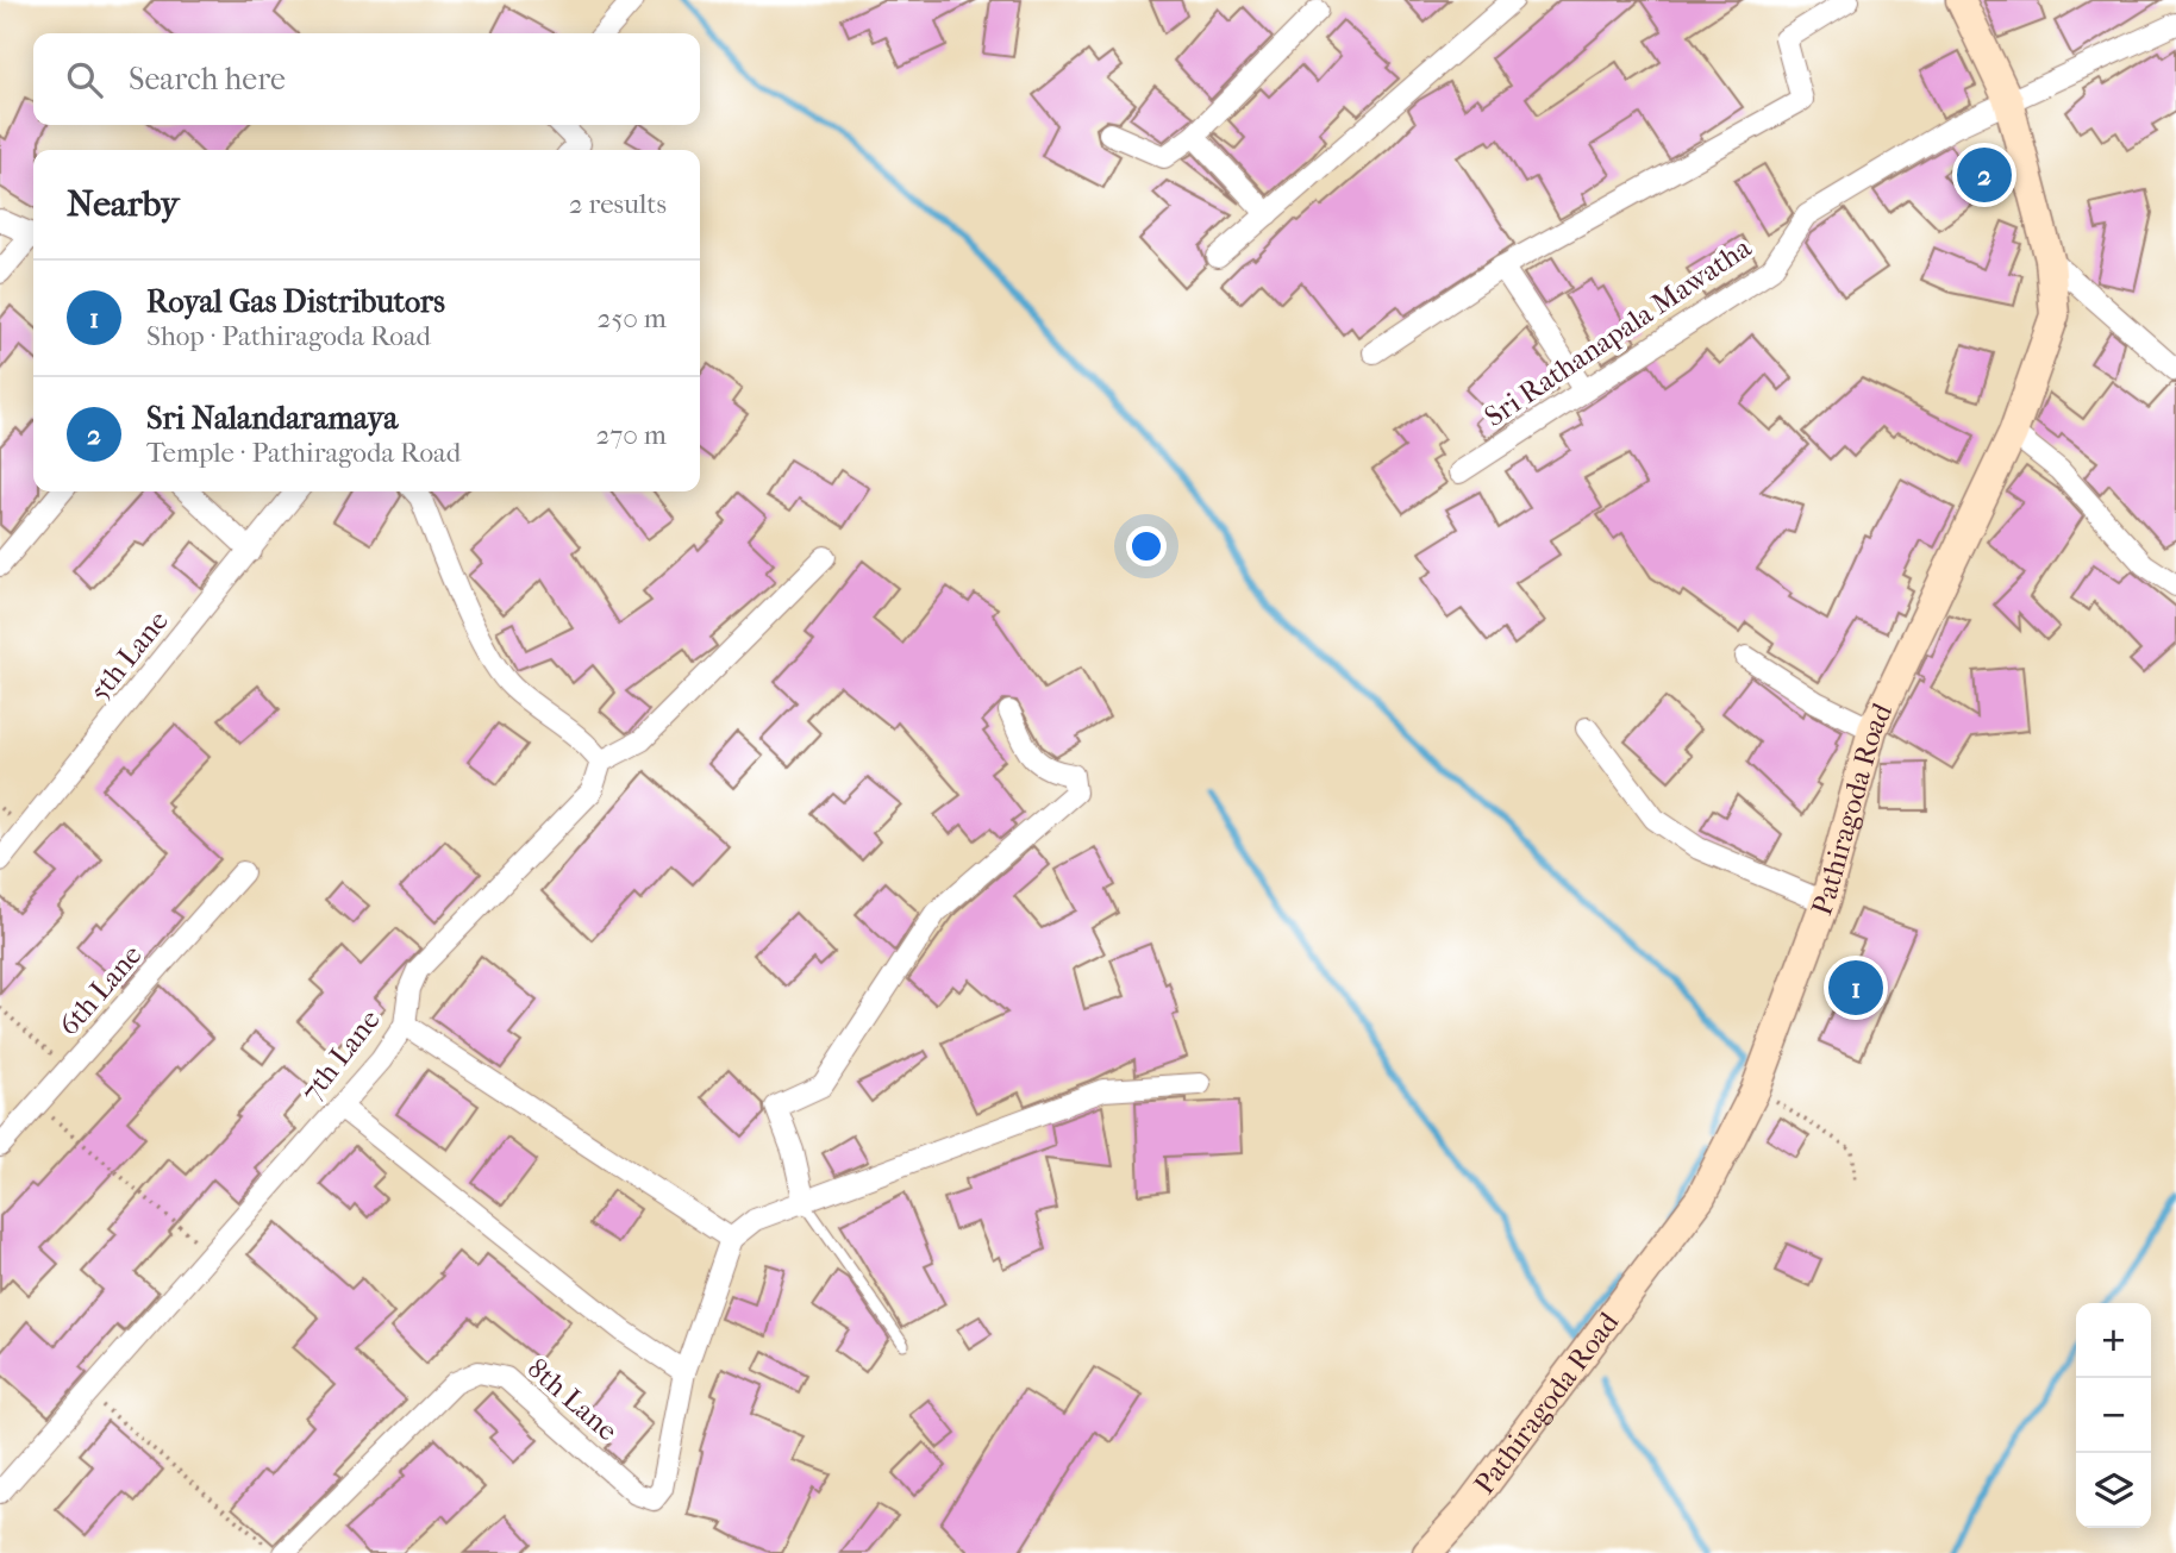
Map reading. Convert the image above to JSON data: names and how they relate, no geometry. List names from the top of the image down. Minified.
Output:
{"streets":{"street":["Sri Rathanapala Mawatha","5th Lane","Pathiragoda Road","6th Lane","7th Lane","8th Lane"]},"crossings":[["Sri Rathanapala Mawatha","Pathiragoda Road"]],"page":{"search":"Search here","pins":["2","1"],"heading":["Nearby","2 results"],"list":[{"mark":"1","name":"Royal Gas Distributors","note":"Shop · Pathiragoda Road","value":"250 m"},{"mark":"2","name":"Sri Nalandaramaya","note":"Temple · Pathiragoda Road","value":"270 m"}],"map_buttons":["+","−"]}}
